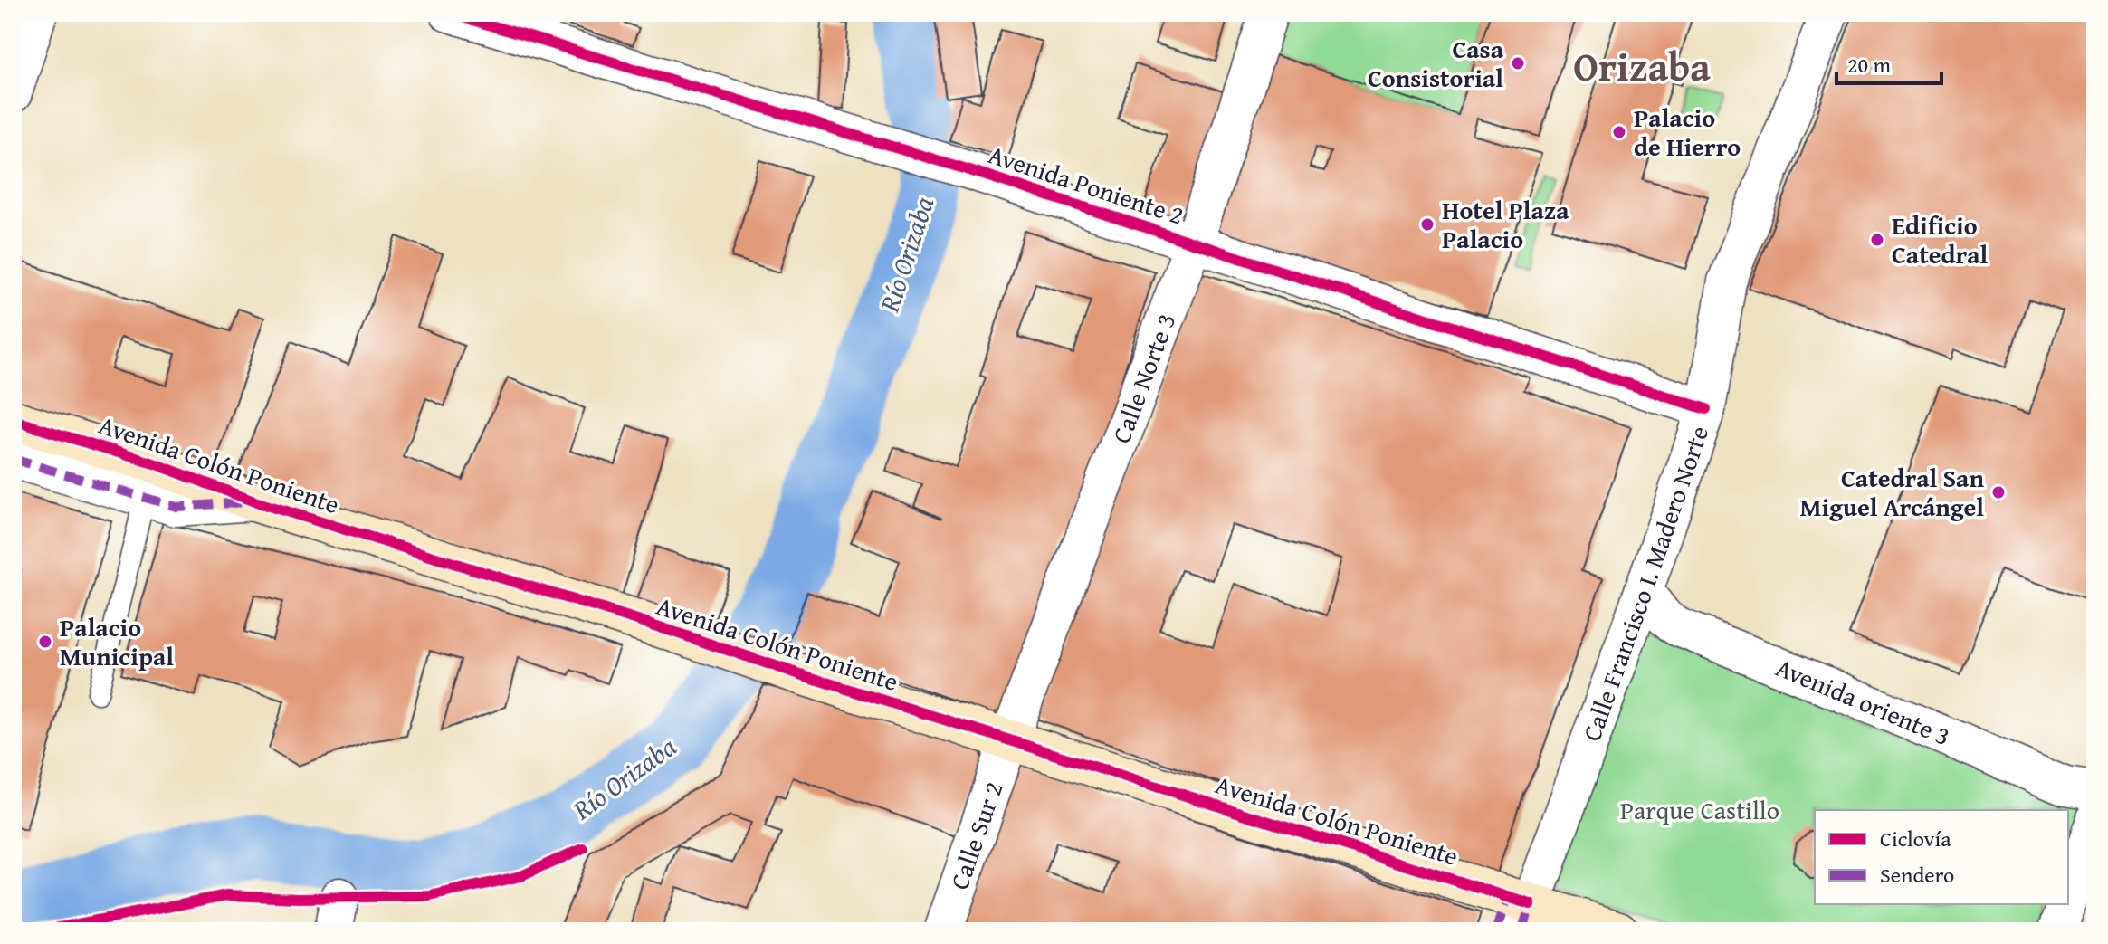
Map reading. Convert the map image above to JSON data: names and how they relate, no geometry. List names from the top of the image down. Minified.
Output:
{"streets":{"street":["Avenida Poniente 2","Calle Norte 3","Avenida Colón Poniente","Calle Francisco I. Madero Norte","Avenida oriente 3","Calle Sur 2"]},"crossings":[["Avenida Poniente 2","Calle Norte 3"],["Avenida Poniente 2","Calle Francisco I. Madero Norte"],["Calle Norte 3","Avenida Colón Poniente"],["Calle Norte 3","Calle Sur 2"],["Avenida Colón Poniente","Calle Francisco I. Madero Norte"],["Avenida Colón Poniente","Calle Sur 2"],["Calle Francisco I. Madero Norte","Avenida oriente 3"]],"districts":["Orizaba"],"water":["Río Orizaba"],"parks":["Parque Castillo"],"places":["Casa Consistorial","Palacio de Hierro","Hotel Plaza Palacio","Edificio Catedral","Catedral San Miguel Arcángel","Palacio Municipal"],"legend":["Ciclovía","Sendero"],"scale_bar":"20 m"}
